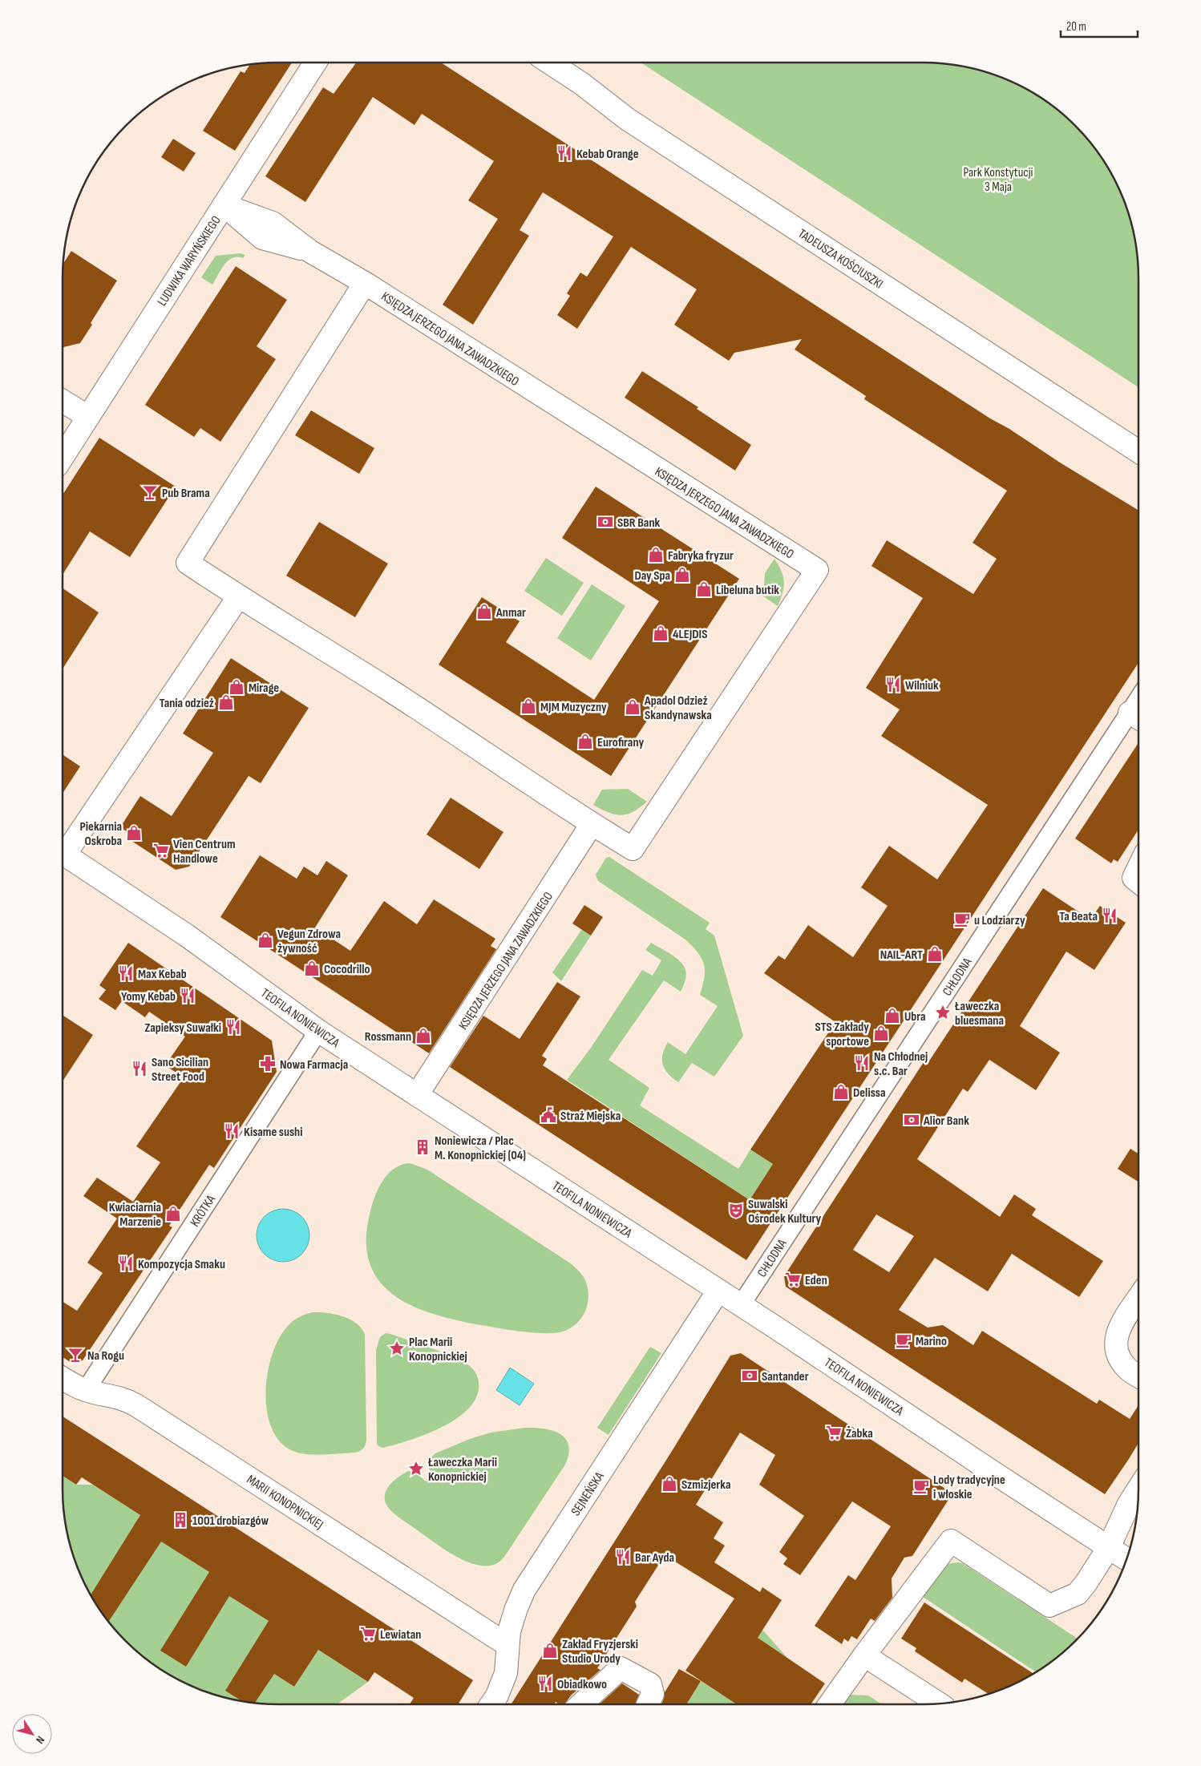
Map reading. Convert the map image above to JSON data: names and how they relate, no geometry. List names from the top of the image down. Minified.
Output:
{"streets":{"street":["TADEUSZA KOŚCIUSZKI","LUDWIKA WARYŃSKIEGO","KSIĘDZA JERZEGO JANA ZAWADZKIEGO","CHŁODNA","TEOFILA NONIEWICZA","KRÓTKA","SEJNEŃSKA","MARII KONOPNICKIEJ"]},"crossings":[["LUDWIKA WARYŃSKIEGO","KSIĘDZA JERZEGO JANA ZAWADZKIEGO"],["KSIĘDZA JERZEGO JANA ZAWADZKIEGO","TEOFILA NONIEWICZA"],["CHŁODNA","TEOFILA NONIEWICZA"],["TEOFILA NONIEWICZA","KRÓTKA"],["TEOFILA NONIEWICZA","SEJNEŃSKA"],["KRÓTKA","MARII KONOPNICKIEJ"],["SEJNEŃSKA","MARII KONOPNICKIEJ"]],"parks":["Park Konstytucji 3 Maja"],"places":{"restaurant":["Kebab Orange","Wilniuk","Ta Beata","Max Kebab","Yomy Kebab","Zapieksy Suwałki","Na Chłodnej s.c. Bar","Sano Sicilian Street Food","Kisame sushi","Kompozycja Smaku","Bar Ayda","Obiadkowo"],"bar":["Pub Brama","Na Rogu"],"bank":["SBR Bank","Alior Bank","Santander"],"shop":["Fabryka fryzur","Day Spa","Libeluna butik","Anmar","4LEJDIS","Mirage","Tania odzież","MJM Muzyczny","Apadol Odzież Skandynawska","Eurofirany","Piekarnia Oskroba","Vegun Zdrowa żywność","NAIL-ART","Cocodrillo","Ubra","STS Zakłady sportowe","Rossmann","Delissa","Kwiaciarnia Marzenie","Szmizjerka","Zakład Fryzjerski Studio Urody"],"supermarket":["Vien Centrum Handlowe","Eden","Żabka","Lewiatan"],"cafe":["u Lodziarzy","Marino","Lody tradycyjne i włoskie"],"place":["Ławeczka bluesmana","Plac Marii Konopnickiej","Ławeczka Marii Konopnickiej"],"pharmacy":["Nowa Farmacja"],"public building":["Straż Miejska"],"building":["Noniewicza / Plac M. Konopnickiej (04)","1001 drobiazgów"],"theatre":["Suwalski Ośrodek Kultury"]},"scale_bar":"20 m","north":"bottom right"}
